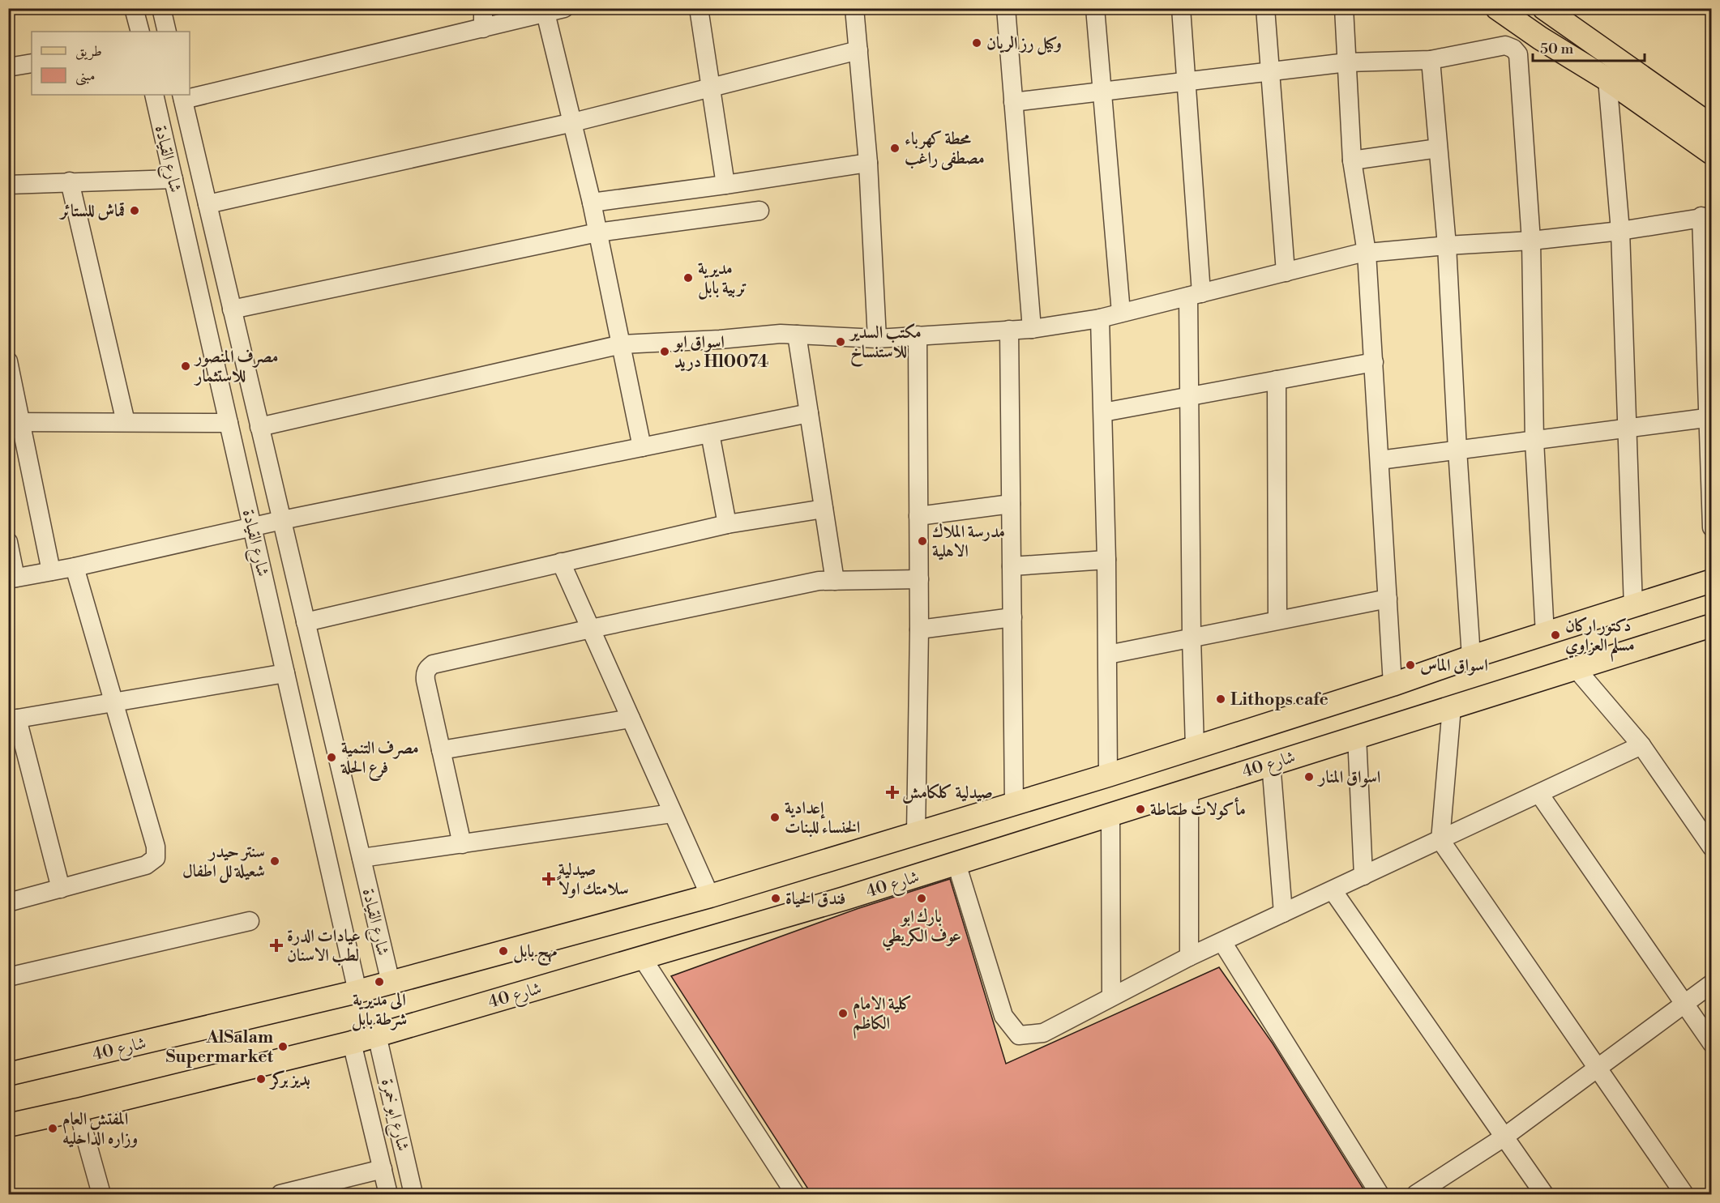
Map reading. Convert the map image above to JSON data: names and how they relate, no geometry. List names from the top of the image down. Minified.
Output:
{"streets":{"main road":["شارع 40"],"street":["شارع القيادة","شارع ابو خمرة"]},"crossings":[["شارع القيادة","شارع 40"],["شارع 40","شارع ابو خمرة"]],"places":{"other":["وكيل رز الريان","محطة كهرباء مصطفى راغب","قماش للستائر","مديرية تربية بابل","مكتب السدير للاستنساخ","اسواق ابو دريد Hl0074","مصرف المنصور للاستثمار","مدرسة الملاك الاهلية","دكتور اركان مسلم العزاوي","اسواق الماس","Lithops cafe","مصرف التنمية فرع الحلة","اسواق المنار","مأكولات طماطة","إعدادية الخنساء للبنات","سنتر حيدر شعيلة لل اطفال","فندق الحياة","بارك ابو عوف الكريطي","مهج بابل","الى مديرية شرطة بابل","كلية الامام الكاظم","AlSalam Supermarket","بديز بركر","المفتش العام وزاره الداخليه"],"health":["صيدلية كلكامش","صيدلية سلامتك اولاً","عيادات الدرة لطب الاسنان"]},"legend":["طريق","مبنى"],"scale_bar":"50 m"}
